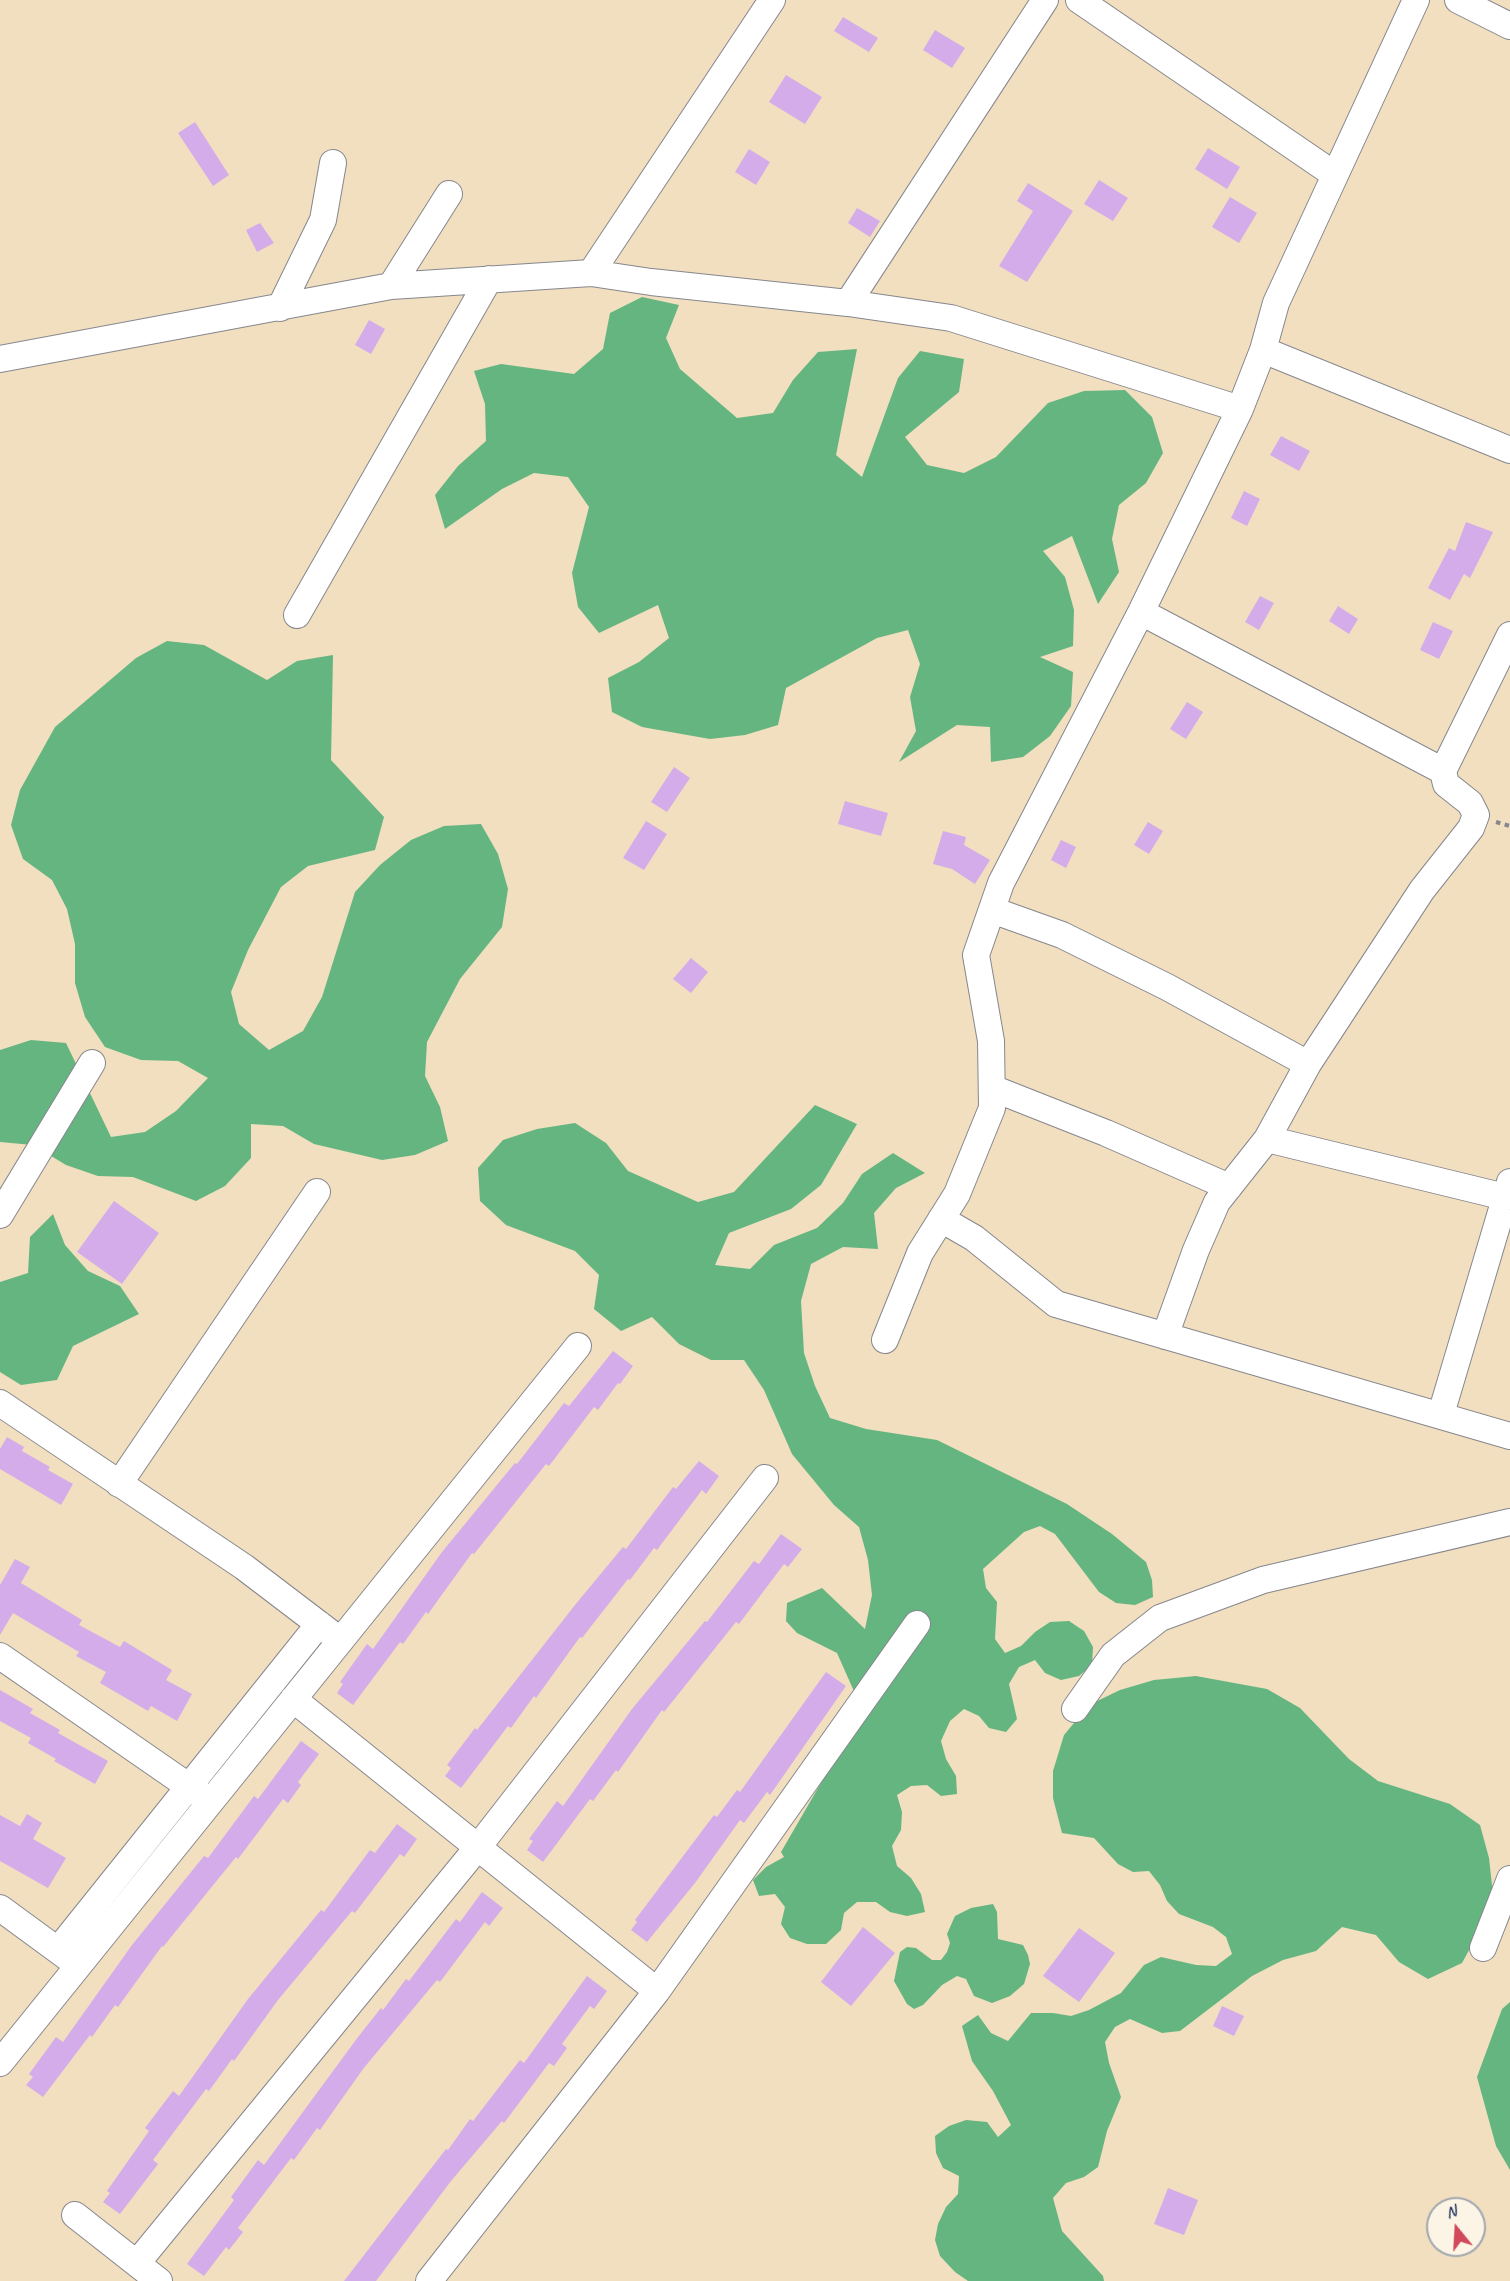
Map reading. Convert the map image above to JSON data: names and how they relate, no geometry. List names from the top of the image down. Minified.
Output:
{"north":"top"}
